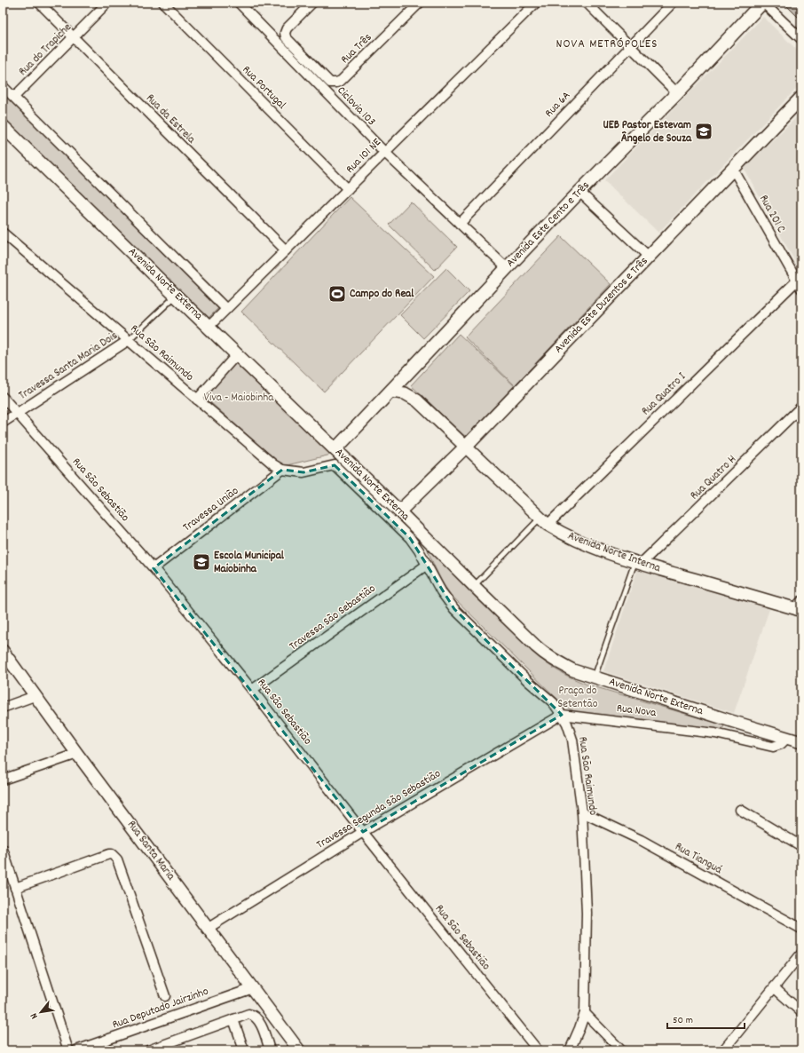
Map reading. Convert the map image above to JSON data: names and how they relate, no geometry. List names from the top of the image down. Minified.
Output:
{"streets":{"main road":["Avenida Este Cento e Três","Avenida Norte Externa","Avenida Este Duzentos e Três"],"street":["Rua Três","Rua do Trapiche","Rua Portugal","Rua 6A","Ciclovia 103","Rua da Estrela","Rua 101 NE","Rua 201 C","Rua São Raimundo","Travessa Santa Maria Dois","Rua Quatro I","Rua Quatro H","Rua São Sebastião","Travessa União","Avenida Norte Interna","Travessa São Sebastião","Rua Nova","Travessa Segunda São Sebastião","Rua Santa Maria","Rua Tianguá","Rua Deputado Jairzinho"]},"crossings":[["Rua do Trapiche","Rua da Estrela"],["Rua Portugal","Rua 101 NE"],["Rua 6A","Ciclovia 103"],["Ciclovia 103","Rua 101 NE"],["Ciclovia 103","Avenida Este Cento e Três"],["Rua da Estrela","Rua 101 NE"],["Rua 101 NE","Avenida Norte Externa"],["Rua 201 C","Avenida Este Duzentos e Três"],["Rua 201 C","Rua Quatro I"],["Avenida Este Cento e Três","Avenida Norte Externa"],["Avenida Este Cento e Três","Rua São Raimundo"],["Avenida Este Cento e Três","Avenida Norte Interna"],["Avenida Norte Externa","Avenida Este Duzentos e Três"],["Avenida Norte Externa","Rua São Raimundo"],["Avenida Norte Externa","Travessa Santa Maria Dois"],["Avenida Norte Externa","Rua Nova"],["Avenida Este Duzentos e Três","Avenida Norte Interna"],["Rua São Raimundo","Travessa Santa Maria Dois"],["Rua São Raimundo","Travessa União"],["Rua São Raimundo","Travessa São Sebastião"],["Rua São Raimundo","Rua Nova"],["Rua São Raimundo","Travessa Segunda São Sebastião"],["Rua São Raimundo","Rua Tianguá"],["Travessa Santa Maria Dois","Rua São Sebastião"],["Rua Quatro I","Avenida Norte Interna"],["Rua Quatro H","Avenida Norte Interna"],["Rua São Sebastião","Travessa União"],["Rua São Sebastião","Travessa São Sebastião"],["Rua São Sebastião","Travessa Segunda São Sebastião"],["Rua Nova","Travessa Segunda São Sebastião"],["Travessa Segunda São Sebastião","Rua Santa Maria"],["Rua Santa Maria","Rua Deputado Jairzinho"]],"districts":["NOVA METRÓPOLES"],"parks":["Viva - Maiobinha","Praça do Setentão"],"places":{"school or university":["UEB Pastor Estevam Ângelo de Souza","Escola Municipal Maiobinha"],"sports":["Campo do Real"]},"scale_bar":"50 m","north":"bottom left"}
